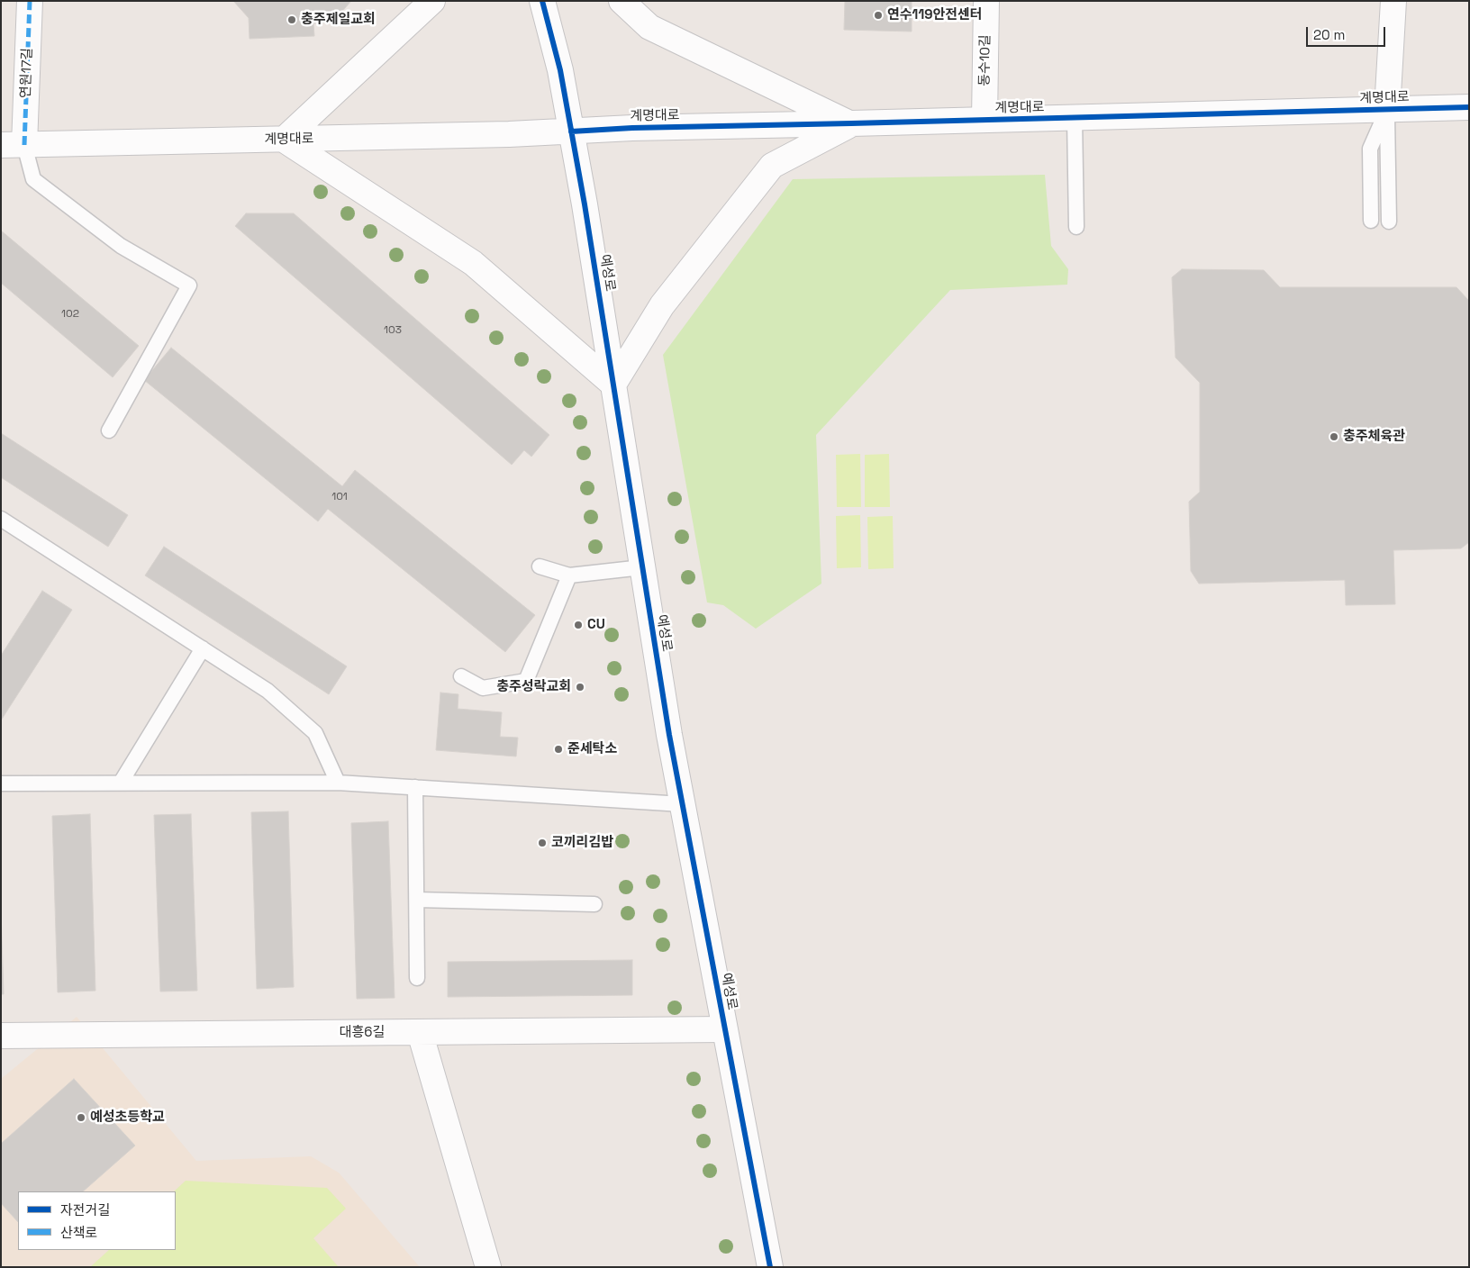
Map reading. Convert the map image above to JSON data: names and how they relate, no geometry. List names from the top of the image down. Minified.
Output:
{"streets":{"street":["동수10길","연원17길","계명대로","예성로","대흥6길"]},"crossings":[["동수10길","계명대로"],["연원17길","계명대로"],["계명대로","예성로"],["예성로","대흥6길"]],"places":["연수119안전센터","충주제일교회","충주체육관","CU","충주성락교회","준세탁소","코끼리김밥","예성초등학교"],"house_numbers":["102","103","101"],"legend":["자전거길","산책로"],"scale_bar":"20 m"}
